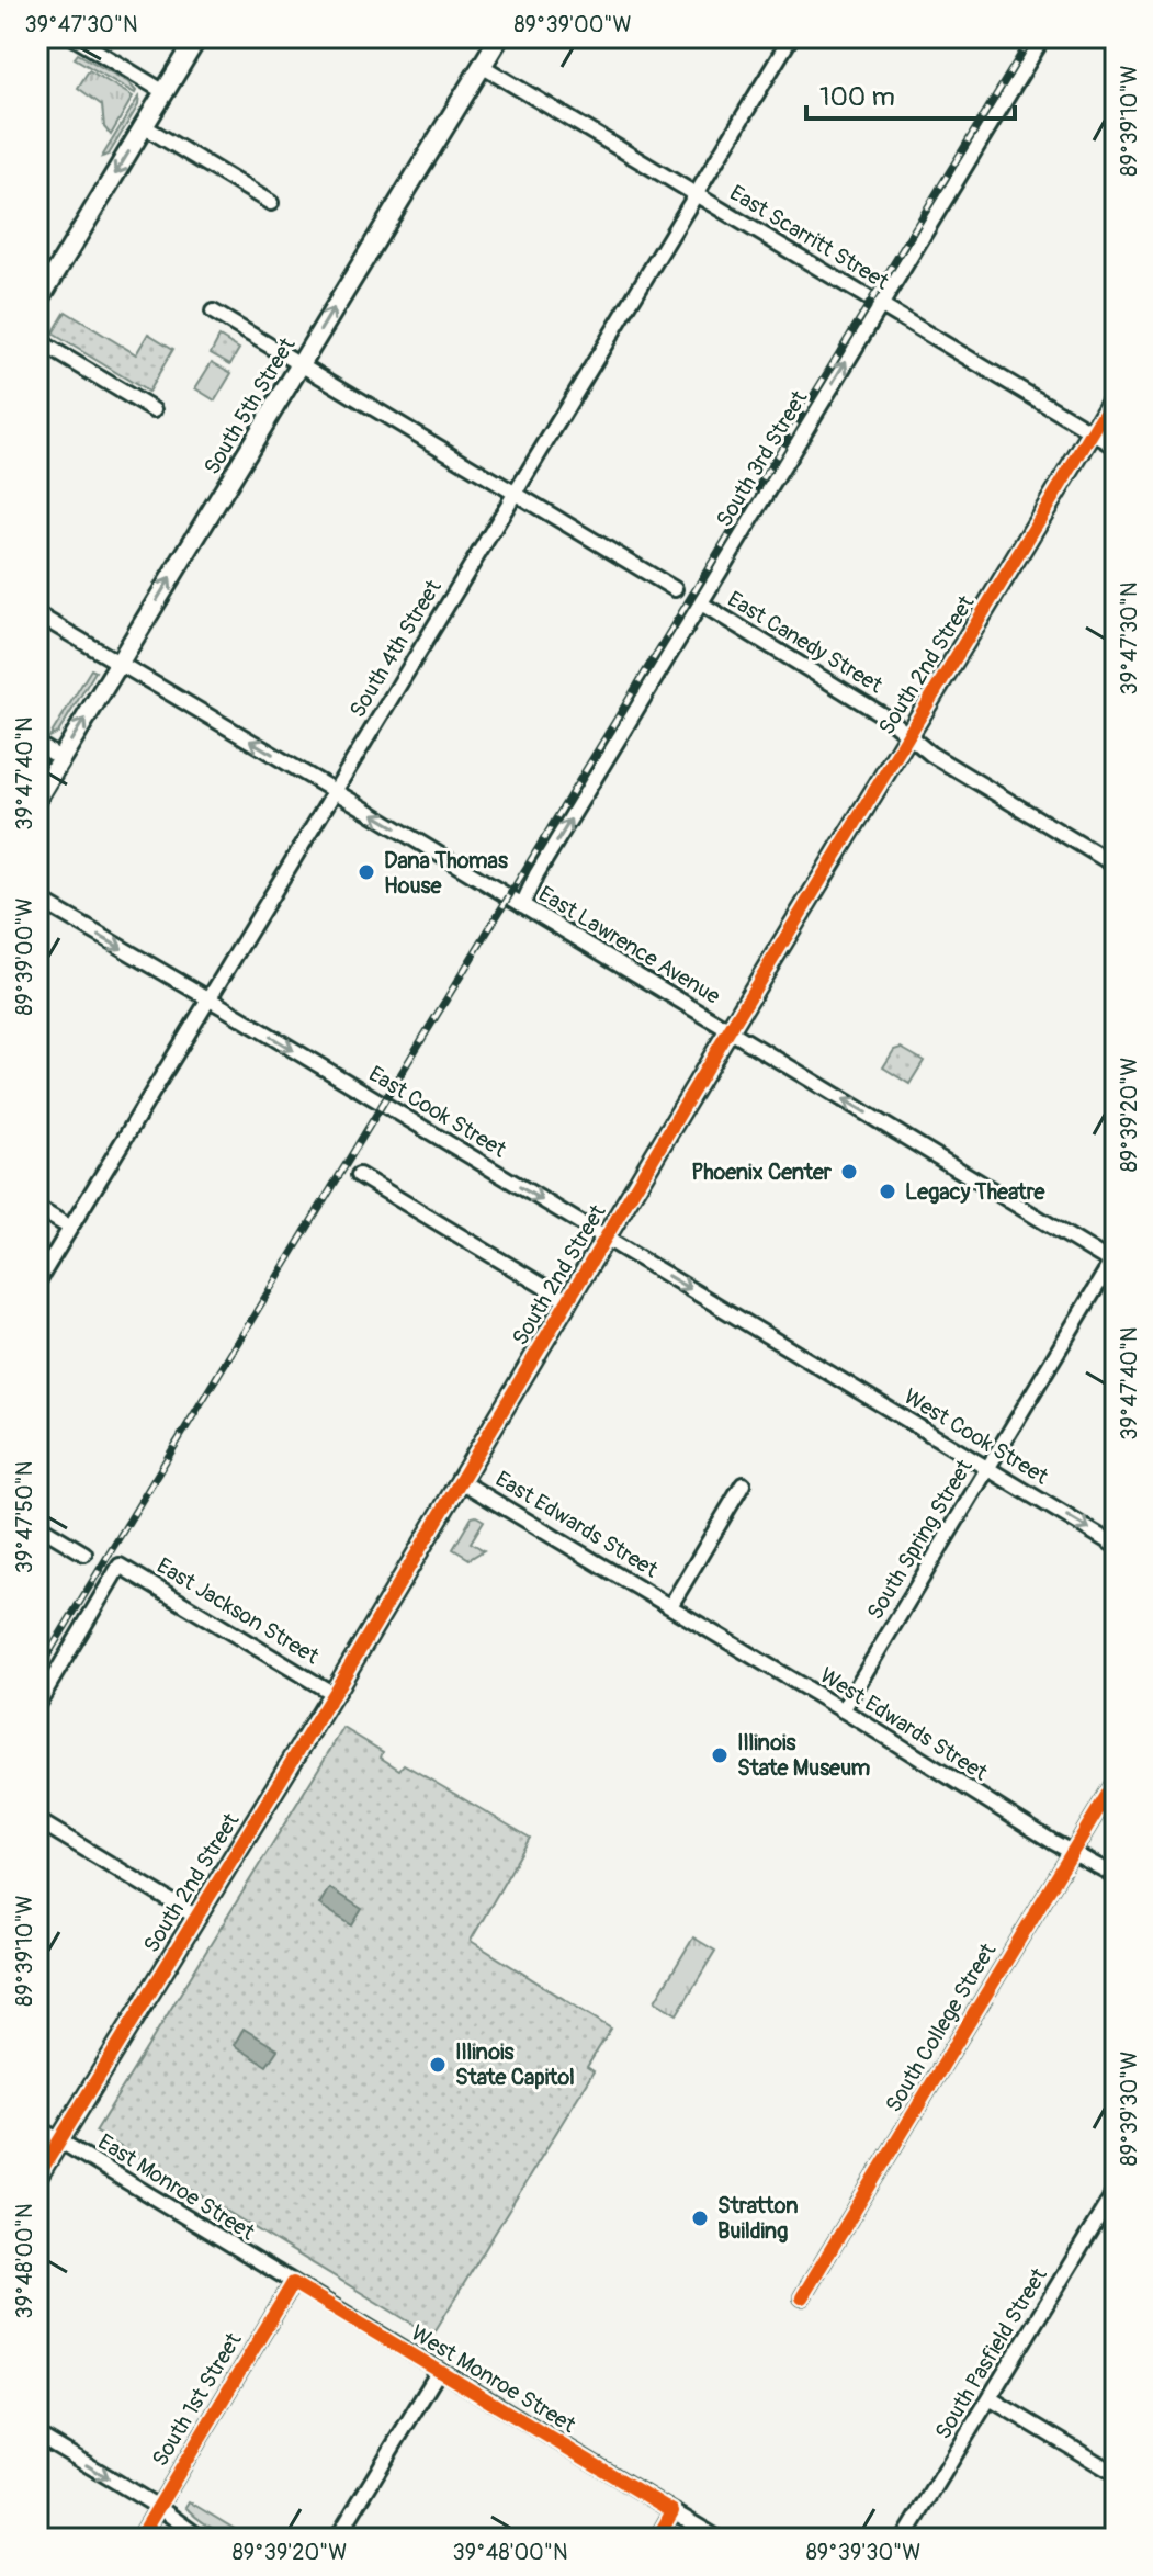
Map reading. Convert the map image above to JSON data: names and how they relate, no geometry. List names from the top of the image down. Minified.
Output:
{"streets":{"main road":["South 5th Street","South 2nd Street"],"street":["East Scarritt Street","South 3rd Street","East Canedy Street","South 4th Street","East Lawrence Avenue","East Cook Street","West Cook Street","East Edwards Street","South Spring Street","East Jackson Street","West Edwards Street","South College Street","East Monroe Street","South Pasfield Street","West Monroe Street","South 1st Street"]},"crossings":[["East Scarritt Street","South 5th Street"],["East Scarritt Street","South 3rd Street"],["East Scarritt Street","South 4th Street"],["East Scarritt Street","South 2nd Street"],["South 5th Street","East Lawrence Avenue"],["South 3rd Street","East Canedy Street"],["South 3rd Street","East Lawrence Avenue"],["East Canedy Street","South 2nd Street"],["South 4th Street","East Lawrence Avenue"],["South 4th Street","East Cook Street"],["South 2nd Street","East Lawrence Avenue"],["South 2nd Street","East Cook Street"],["South 2nd Street","East Edwards Street"],["South 2nd Street","East Jackson Street"],["South 2nd Street","East Monroe Street"],["East Lawrence Avenue","South Spring Street"],["East Cook Street","West Cook Street"],["West Cook Street","South Spring Street"],["East Edwards Street","West Edwards Street"],["South Spring Street","West Edwards Street"],["West Edwards Street","South College Street"],["East Monroe Street","West Monroe Street"],["East Monroe Street","South 1st Street"],["West Monroe Street","South 1st Street"]],"one_way":["South 5th Street","South 3rd Street","East Lawrence Avenue","East Cook Street","West Cook Street"],"places":["Dana Thomas House","Phoenix Center","Legacy Theatre","Illinois State Museum","Illinois State Capitol","Stratton Building"],"scale_bar":"100 m","coordinates":["39°47'30\"N","89°39'00\"W","89°39'10\"W","39°47'40\"N","89°39'20\"W","39°47'50\"N","89°39'30\"W","39°48'00\"N"]}
